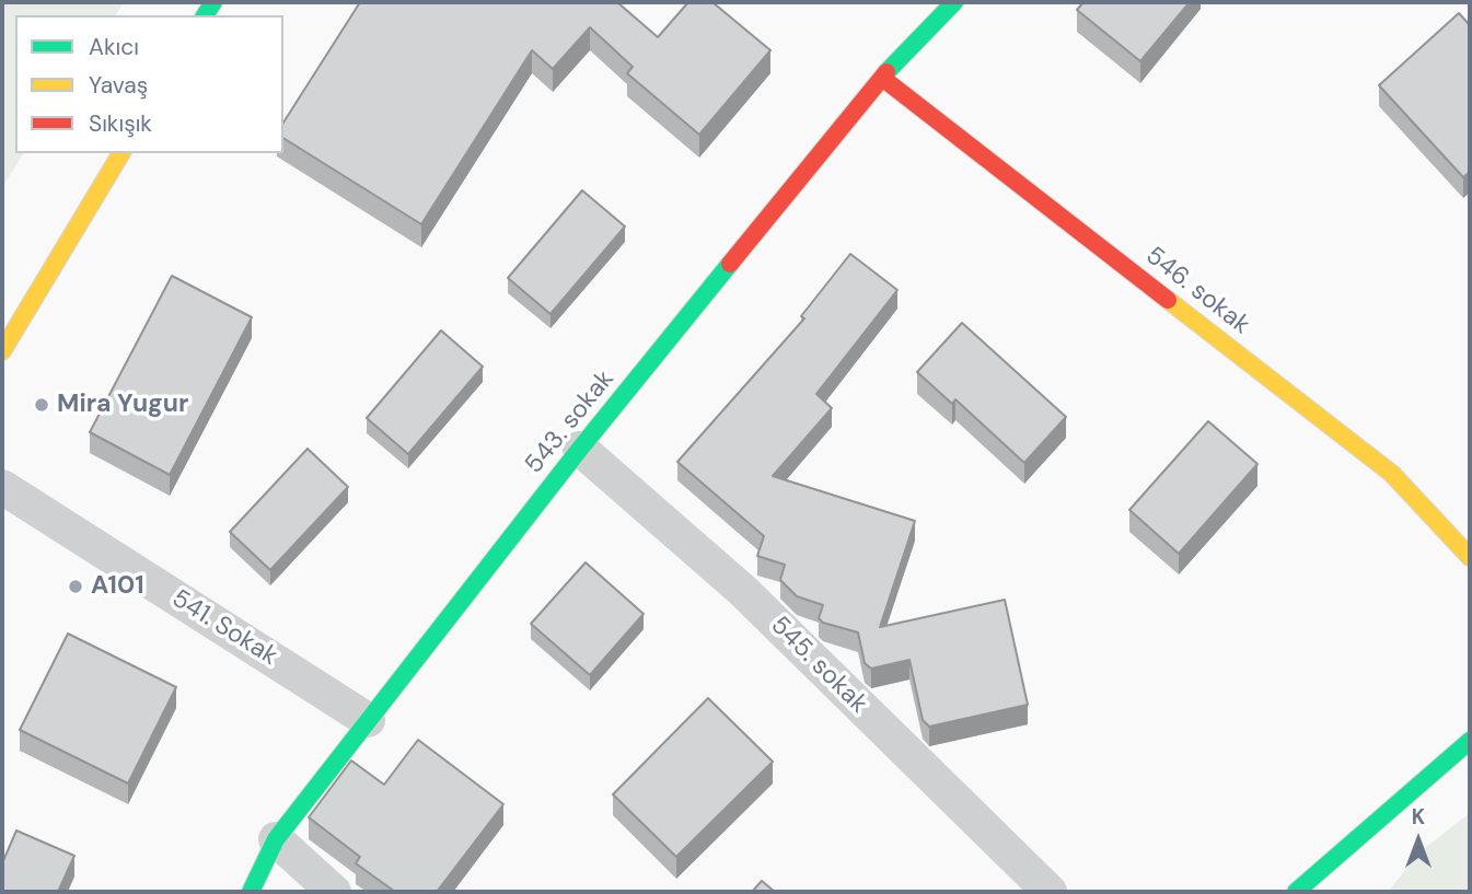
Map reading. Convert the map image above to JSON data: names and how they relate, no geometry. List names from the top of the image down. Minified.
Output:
{"streets":{"street":["546. sokak","543. sokak","541. Sokak","545. sokak"]},"crossings":[["546. sokak","543. sokak"],["543. sokak","541. Sokak"],["543. sokak","545. sokak"]],"places":["Mira Yugur","A101"],"legend":["Akıcı","Yavaş","Sıkışık"],"north":"top"}
